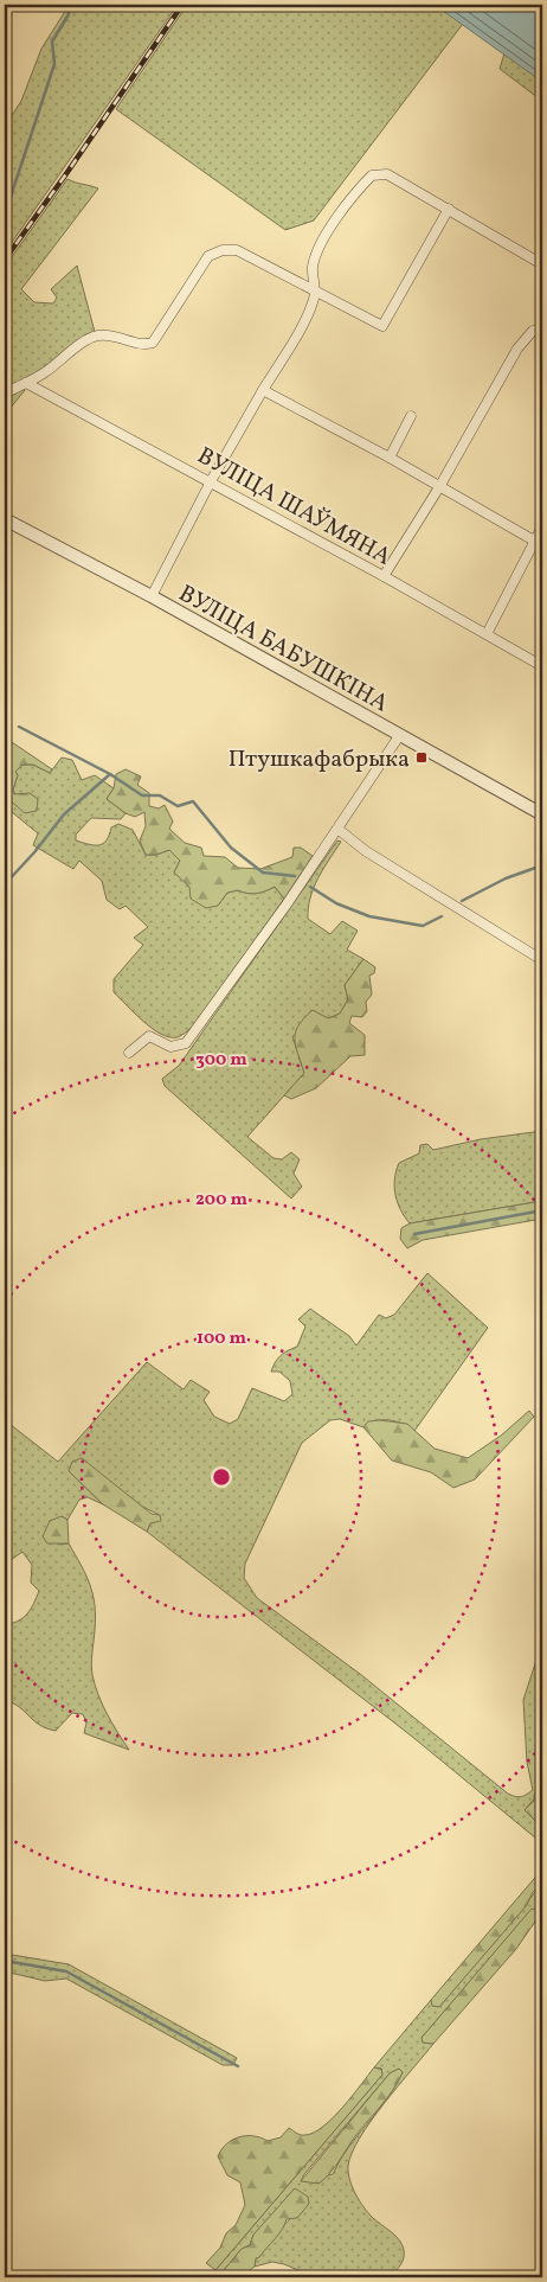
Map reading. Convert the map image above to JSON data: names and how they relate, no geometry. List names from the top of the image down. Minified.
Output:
{"streets":{"street":["ВУЛІЦА ШАЎМЯНА","ВУЛІЦА БАБУШКІНА"]},"places":{"transit":["Птушкафабрыка"]},"rings":["300 m","200 m","100 m"]}
